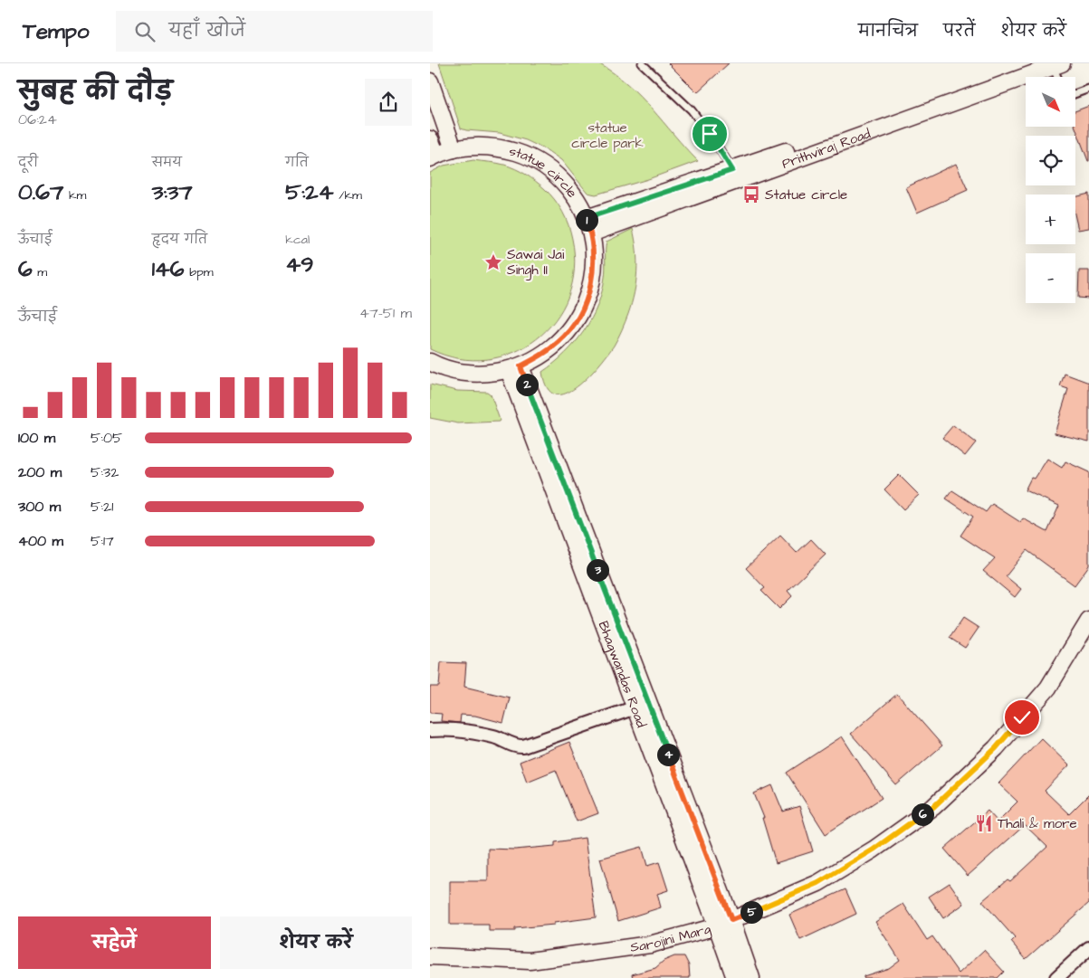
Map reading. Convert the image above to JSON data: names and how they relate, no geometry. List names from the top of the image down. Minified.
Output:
{"streets":{"street":["Prithviraj Road","statue circle","Bhagwandas Road","Sarojini Marg"]},"crossings":[["Prithviraj Road","statue circle"],["statue circle","Bhagwandas Road"],["Bhagwandas Road","Sarojini Marg"]],"parks":["statue circle park"],"places":{"bus stop":["Statue circle"],"place":["Sawai Jai Singh II"],"restaurant":["Thali & more"]},"north":"bottom right","page":{"header":"Tempo","search":"यहाँ खोजें","nav":["मानचित्र","परतें","शेयर करें"],"heading":["सुबह की दौड़","06:24"],"map_buttons":["+","−"],"stats":[["दूरी","0.67 km"],["समय","3:37"],["गति","5:24 /km"],["ऊँचाई","6 m"],["हृदय गति","146 bpm"],["kcal","49"]],"pins":["1","2","3","4","6","5"],"chart":["ऊँचाई","47–51 m"],"list":[{"name":"100 m","note":"5:05"},{"name":"200 m","note":"5:32"},{"name":"300 m","note":"5:21"},{"name":"400 m","note":"5:17"}],"buttons":["सहेजें","शेयर करें"]}}
